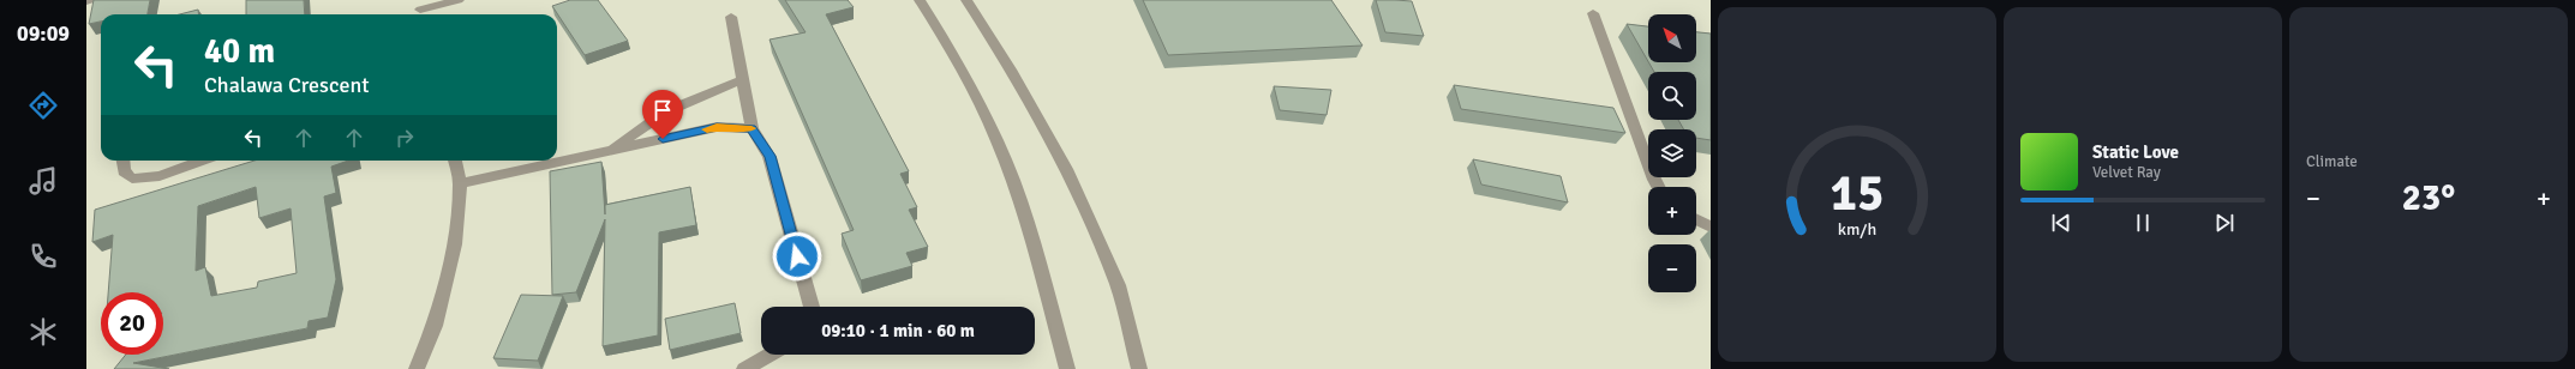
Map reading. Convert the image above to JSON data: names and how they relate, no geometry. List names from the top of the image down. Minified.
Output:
{"north":"top left","page":{"tabs":"09:09","tile":"Climate","map_buttons":["+","−"],"turn":["40 m","Chalawa Crescent"],"song":["Static Love","Velvet Ray"],"heat":["−","23°","+"],"limit":"20","trip":"09:10 · 1 min · 60 m","gauge":["15","km/h"]}}
